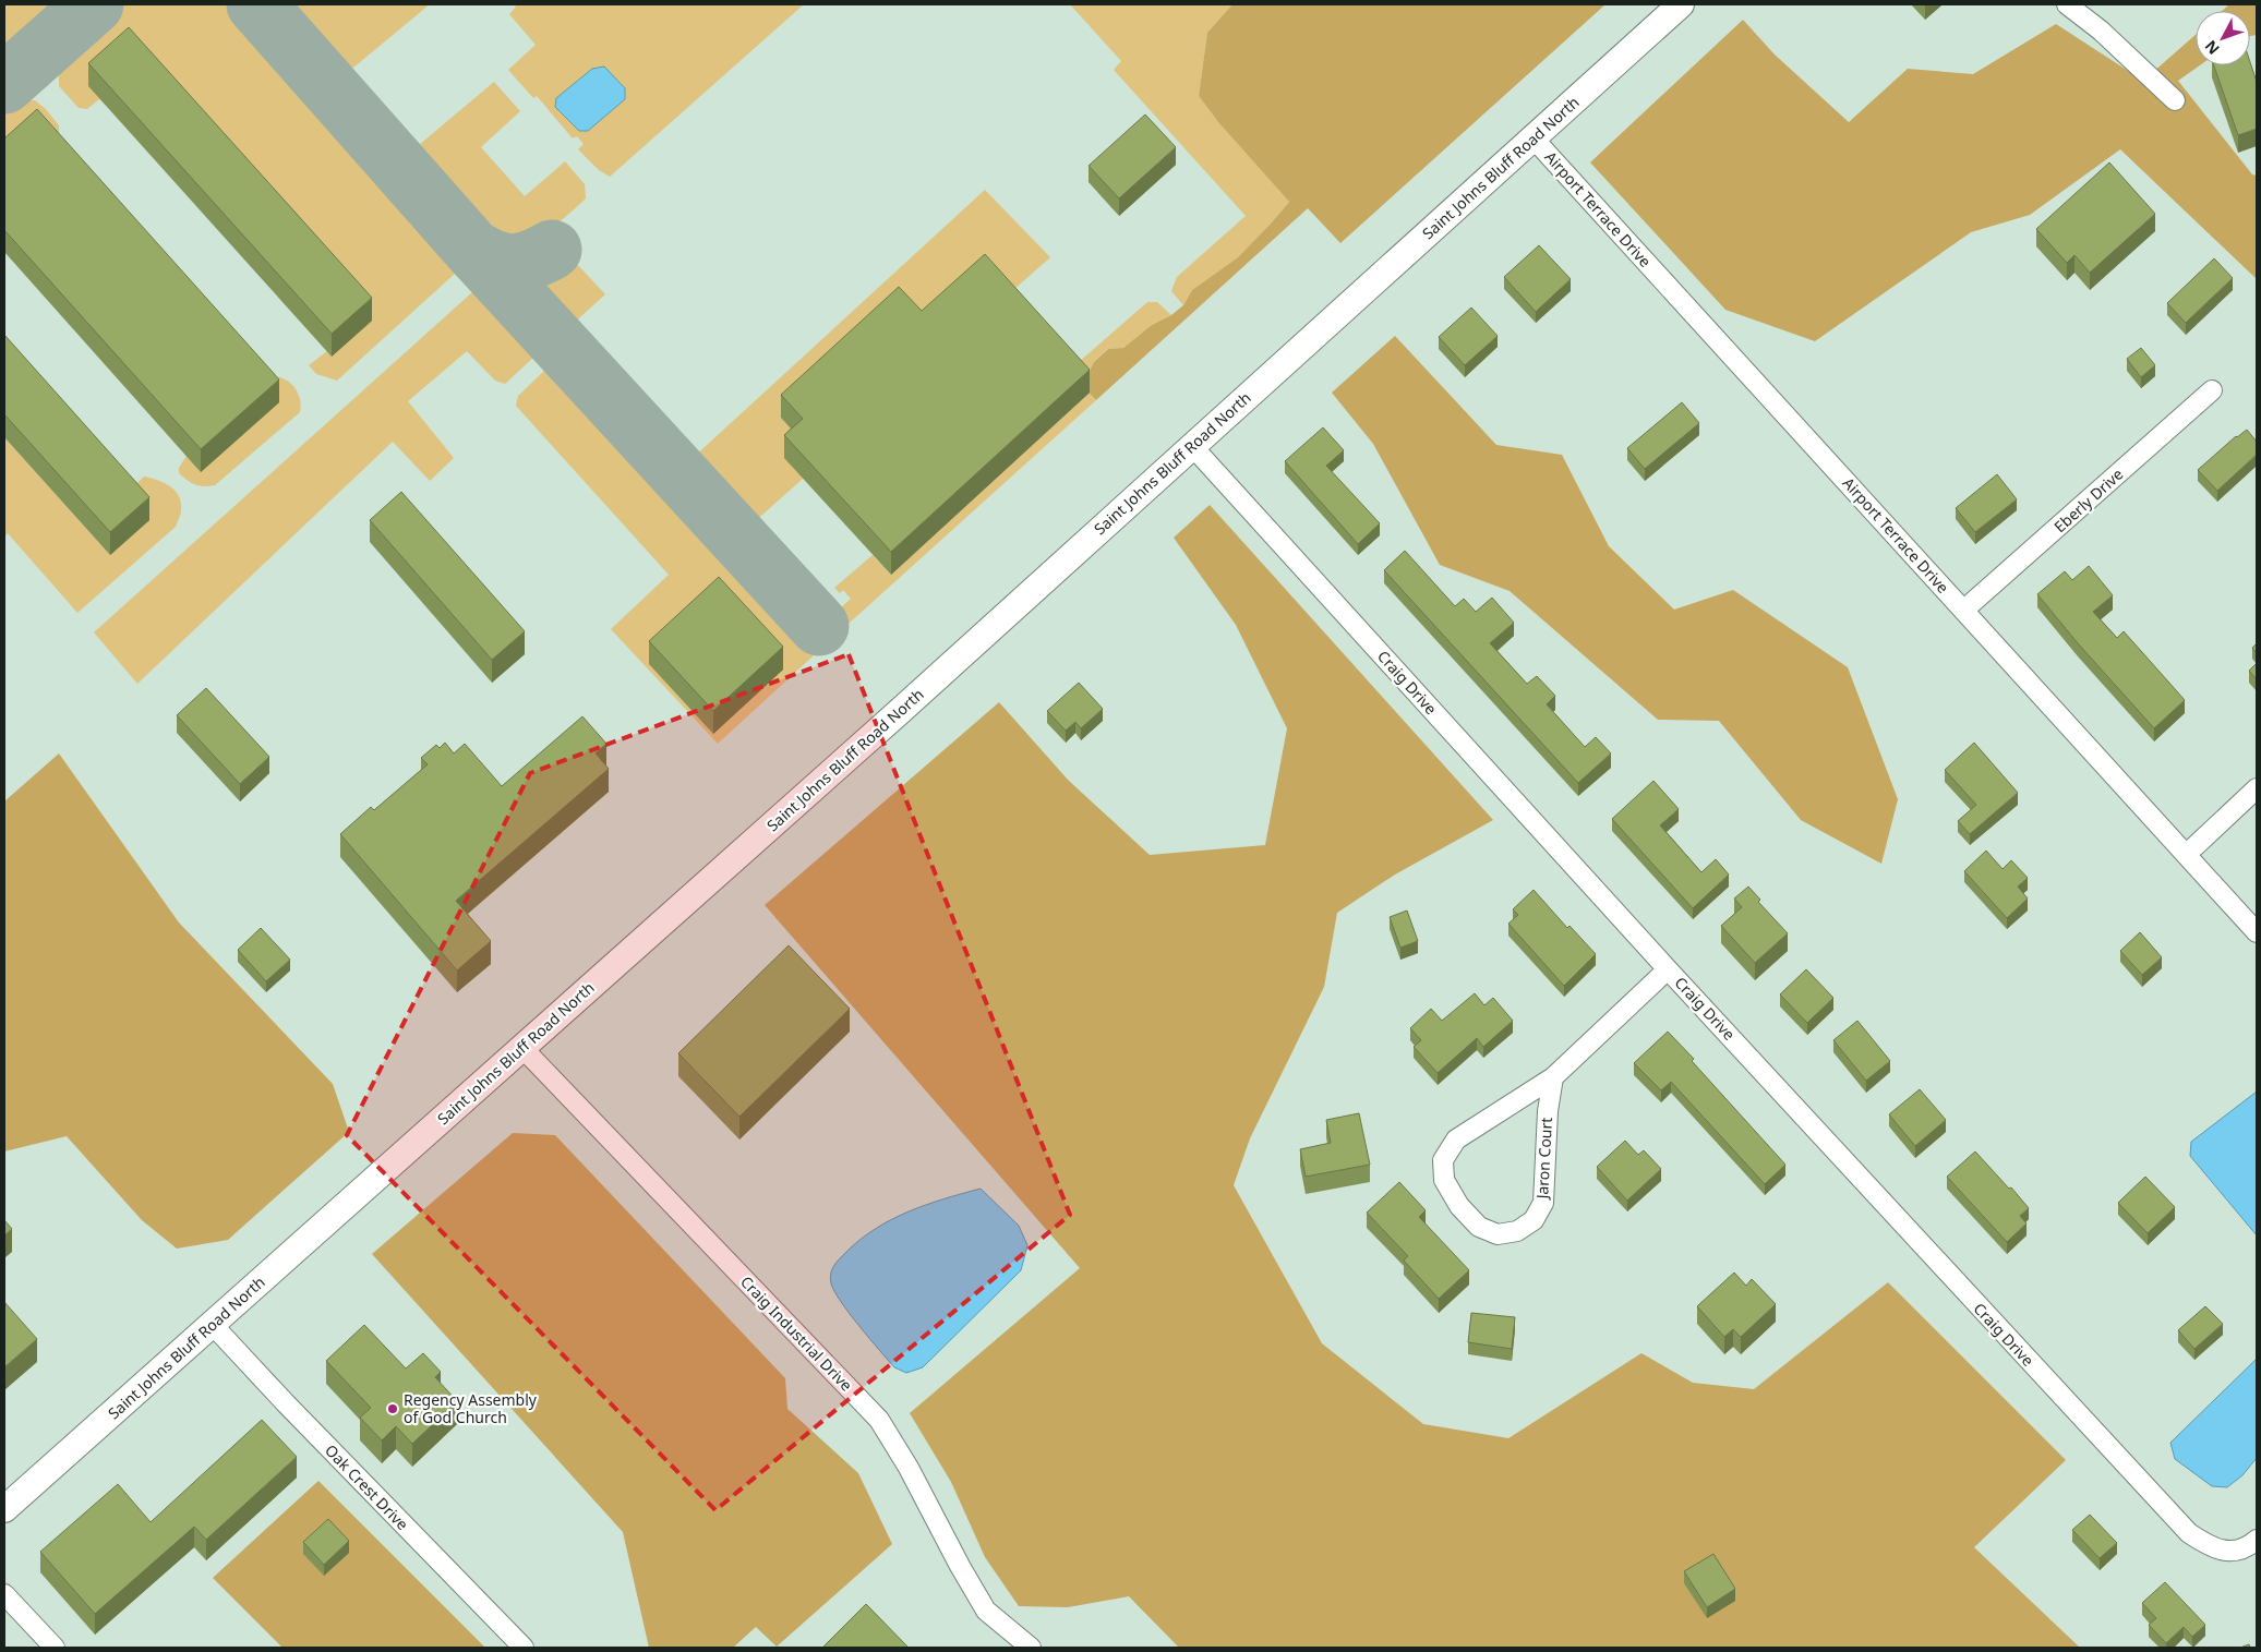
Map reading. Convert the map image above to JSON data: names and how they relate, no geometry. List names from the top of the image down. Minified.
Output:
{"streets":{"main road":["Saint Johns Bluff Road North"],"street":["Airport Terrace Drive","Eberly Drive","Craig Drive","Jaron Court","Craig Industrial Drive","Oak Crest Drive"]},"crossings":[["Saint Johns Bluff Road North","Airport Terrace Drive"],["Saint Johns Bluff Road North","Craig Drive"],["Saint Johns Bluff Road North","Craig Industrial Drive"],["Saint Johns Bluff Road North","Oak Crest Drive"],["Airport Terrace Drive","Eberly Drive"],["Craig Drive","Jaron Court"]],"places":["Regency Assembly of God Church"],"north":"bottom left"}
